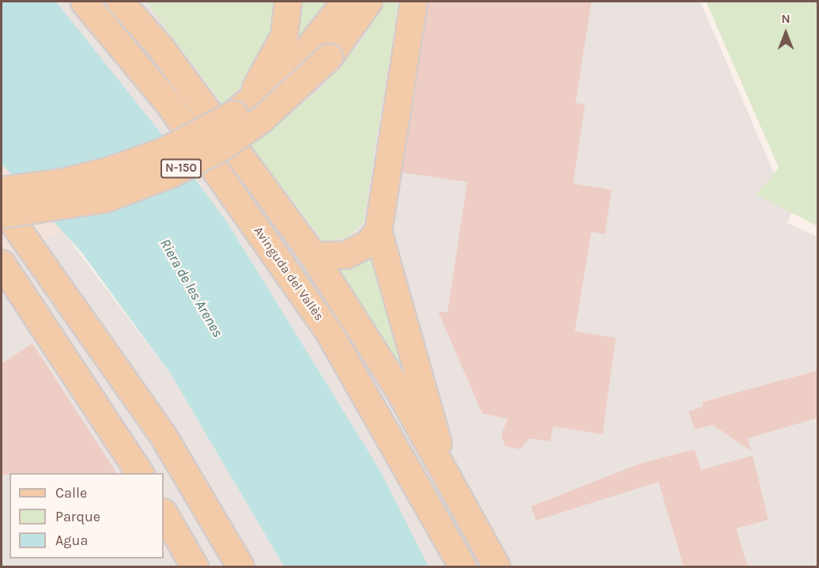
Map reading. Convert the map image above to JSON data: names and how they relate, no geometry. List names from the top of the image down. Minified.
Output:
{"streets":{"main road":["N-150","Avinguda del Vallès"]},"water":["Riera de les Arenes"],"legend":["Calle","Parque","Agua"],"north":"top"}
